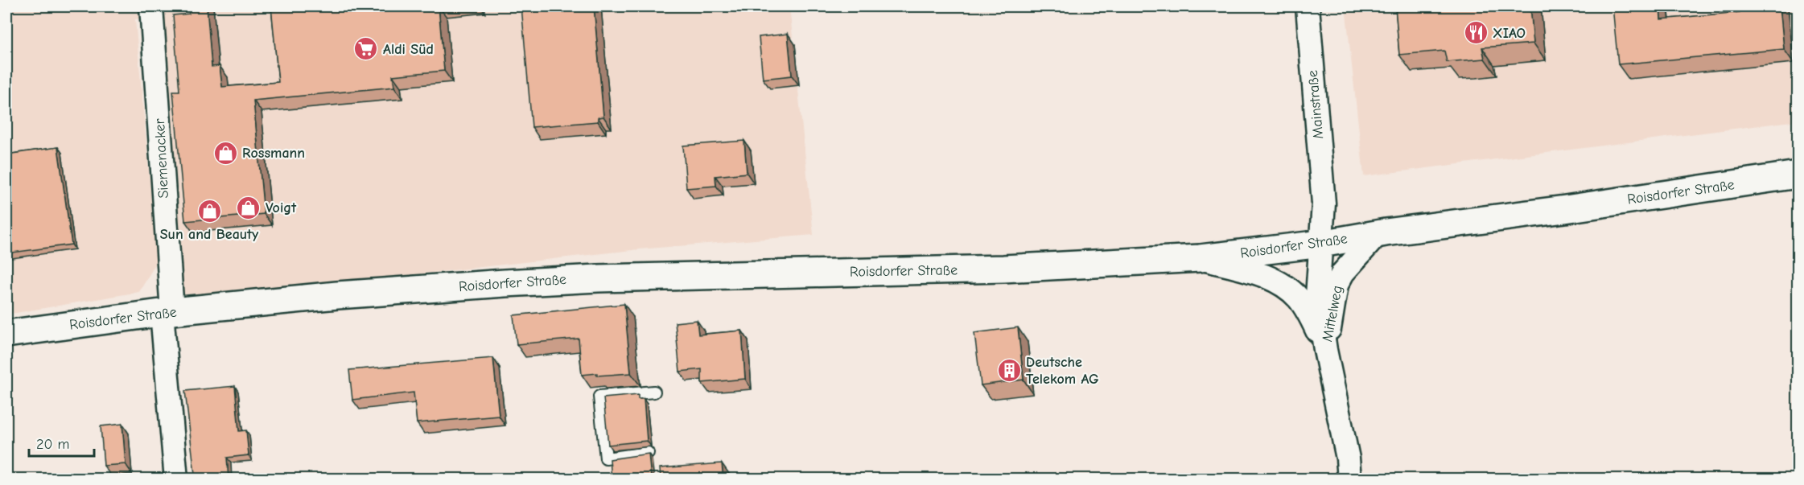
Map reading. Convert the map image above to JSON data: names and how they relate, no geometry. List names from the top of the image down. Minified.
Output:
{"streets":{"main road":["Roisdorfer Straße"],"street":["Mainstraße","Siemenacker","Mittelweg"]},"crossings":[["Mainstraße","Mittelweg"],["Siemenacker","Roisdorfer Straße"],["Roisdorfer Straße","Mittelweg"]],"places":{"restaurant":["XIAO"],"supermarket":["Aldi Süd"],"shop":["Rossmann","Voigt","Sun and Beauty"],"building":["Deutsche Telekom AG"]},"scale_bar":"20 m"}
